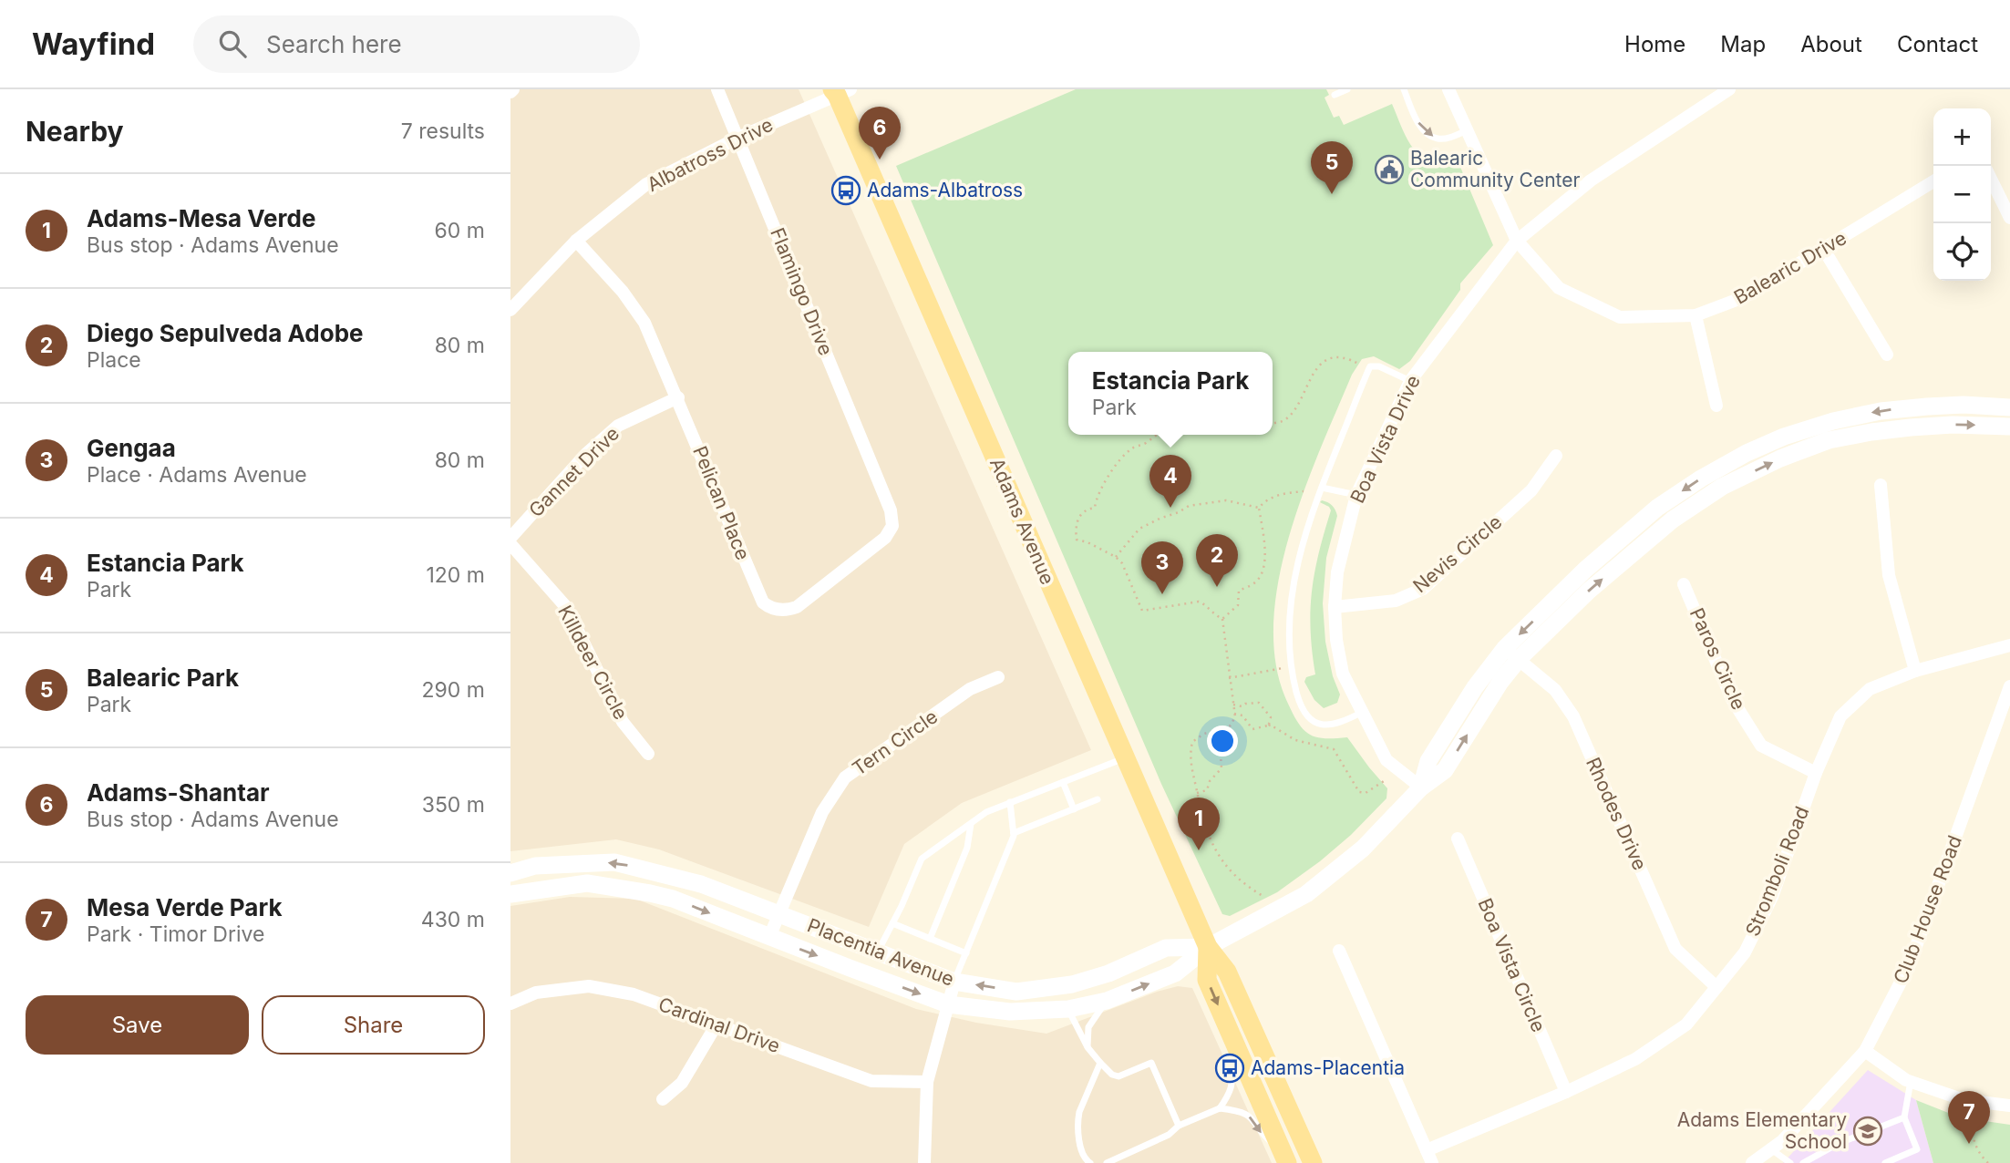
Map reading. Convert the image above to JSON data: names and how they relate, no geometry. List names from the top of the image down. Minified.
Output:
{"streets":{"main road":["Adams Avenue"],"street":["Albatross Drive","Balearic Drive","Flamingo Drive","Boa Vista Drive","Gannet Drive","Pelican Place","Nevis Circle","Paros Circle","Killdeer Circle","Tern Circle","Rhodes Drive","Stromboli Road","Club House Road","Placentia Avenue","Boa Vista Circle","Cardinal Drive"]},"crossings":[["Albatross Drive","Flamingo Drive"],["Albatross Drive","Pelican Place"],["Albatross Drive","Adams Avenue"],["Balearic Drive","Boa Vista Drive"],["Flamingo Drive","Pelican Place"],["Boa Vista Drive","Nevis Circle"],["Gannet Drive","Pelican Place"],["Adams Avenue","Placentia Avenue"],["Paros Circle","Stromboli Road"],["Tern Circle","Placentia Avenue"],["Rhodes Drive","Stromboli Road"],["Stromboli Road","Boa Vista Circle"]],"places":{"public building":["Balearic Community Center"],"bus stop":["Adams-Albatross","Adams-Placentia"],"school or university":["Adams Elementary School"]},"page":{"header":"Wayfind","search":"Search here","nav":["Home","Map","About","Contact"],"heading":["Nearby","7 results"],"pins":["6","5","4","2","3","1","7"],"map_buttons":["+","−"],"list":[{"mark":"1","name":"Adams-Mesa Verde","note":"Bus stop · Adams Avenue","value":"60 m"},{"mark":"2","name":"Diego Sepulveda Adobe","note":"Place","value":"80 m"},{"mark":"3","name":"Gengaa","note":"Place · Adams Avenue","value":"80 m"},{"mark":"4","name":"Estancia Park","note":"Park","value":"120 m"},{"mark":"5","name":"Balearic Park","note":"Park","value":"290 m"},{"mark":"6","name":"Adams-Shantar","note":"Bus stop · Adams Avenue","value":"350 m"},{"mark":"7","name":"Mesa Verde Park","note":"Park · Timor Drive","value":"430 m"}],"popup":["Estancia Park","Park"],"buttons":["Save","Share"]}}
